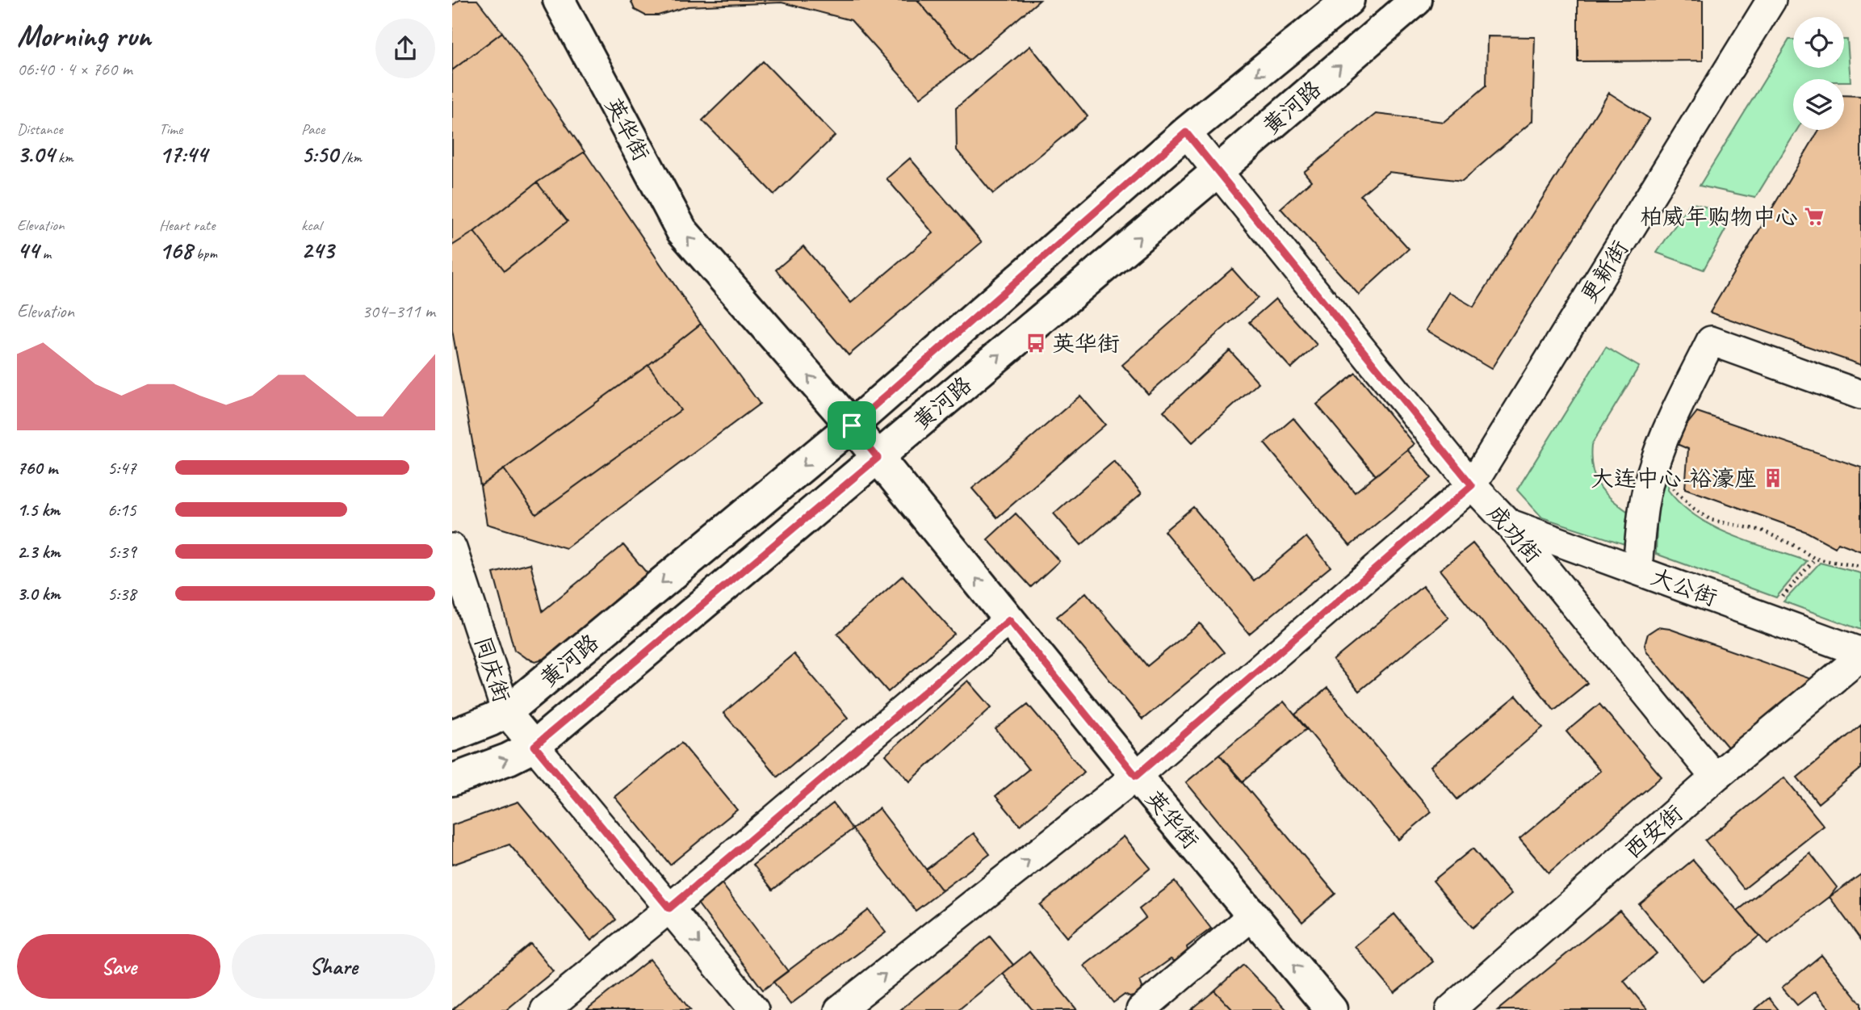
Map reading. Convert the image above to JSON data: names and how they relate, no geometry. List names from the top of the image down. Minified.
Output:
{"streets":{"main road":["黄河路","英华街"],"street":["更新街","成功街","大公街","同庆街","西安街"]},"crossings":[["黄河路","英华街"],["黄河路","成功街"],["黄河路","同庆街"],["英华街","更新街"],["更新街","成功街"],["成功街","大公街"],["成功街","西安街"]],"one_way":["英华街"],"places":{"supermarket":["柏威年购物中心"],"bus stop":["英华街"],"building":["大连中心-裕濠座"]},"page":{"heading":["Morning run","06:40 · 4 × 760 m"],"stats":[["Distance","3.04 km"],["Time","17:44"],["Pace","5:50 /km"],["Elevation","44 m"],["Heart rate","168 bpm"],["kcal","243"]],"chart":["Elevation","304–311 m"],"list":[{"name":"760 m","note":"5:47"},{"name":"1.5 km","note":"6:15"},{"name":"2.3 km","note":"5:39"},{"name":"3.0 km","note":"5:38"}],"buttons":["Save","Share"]}}
